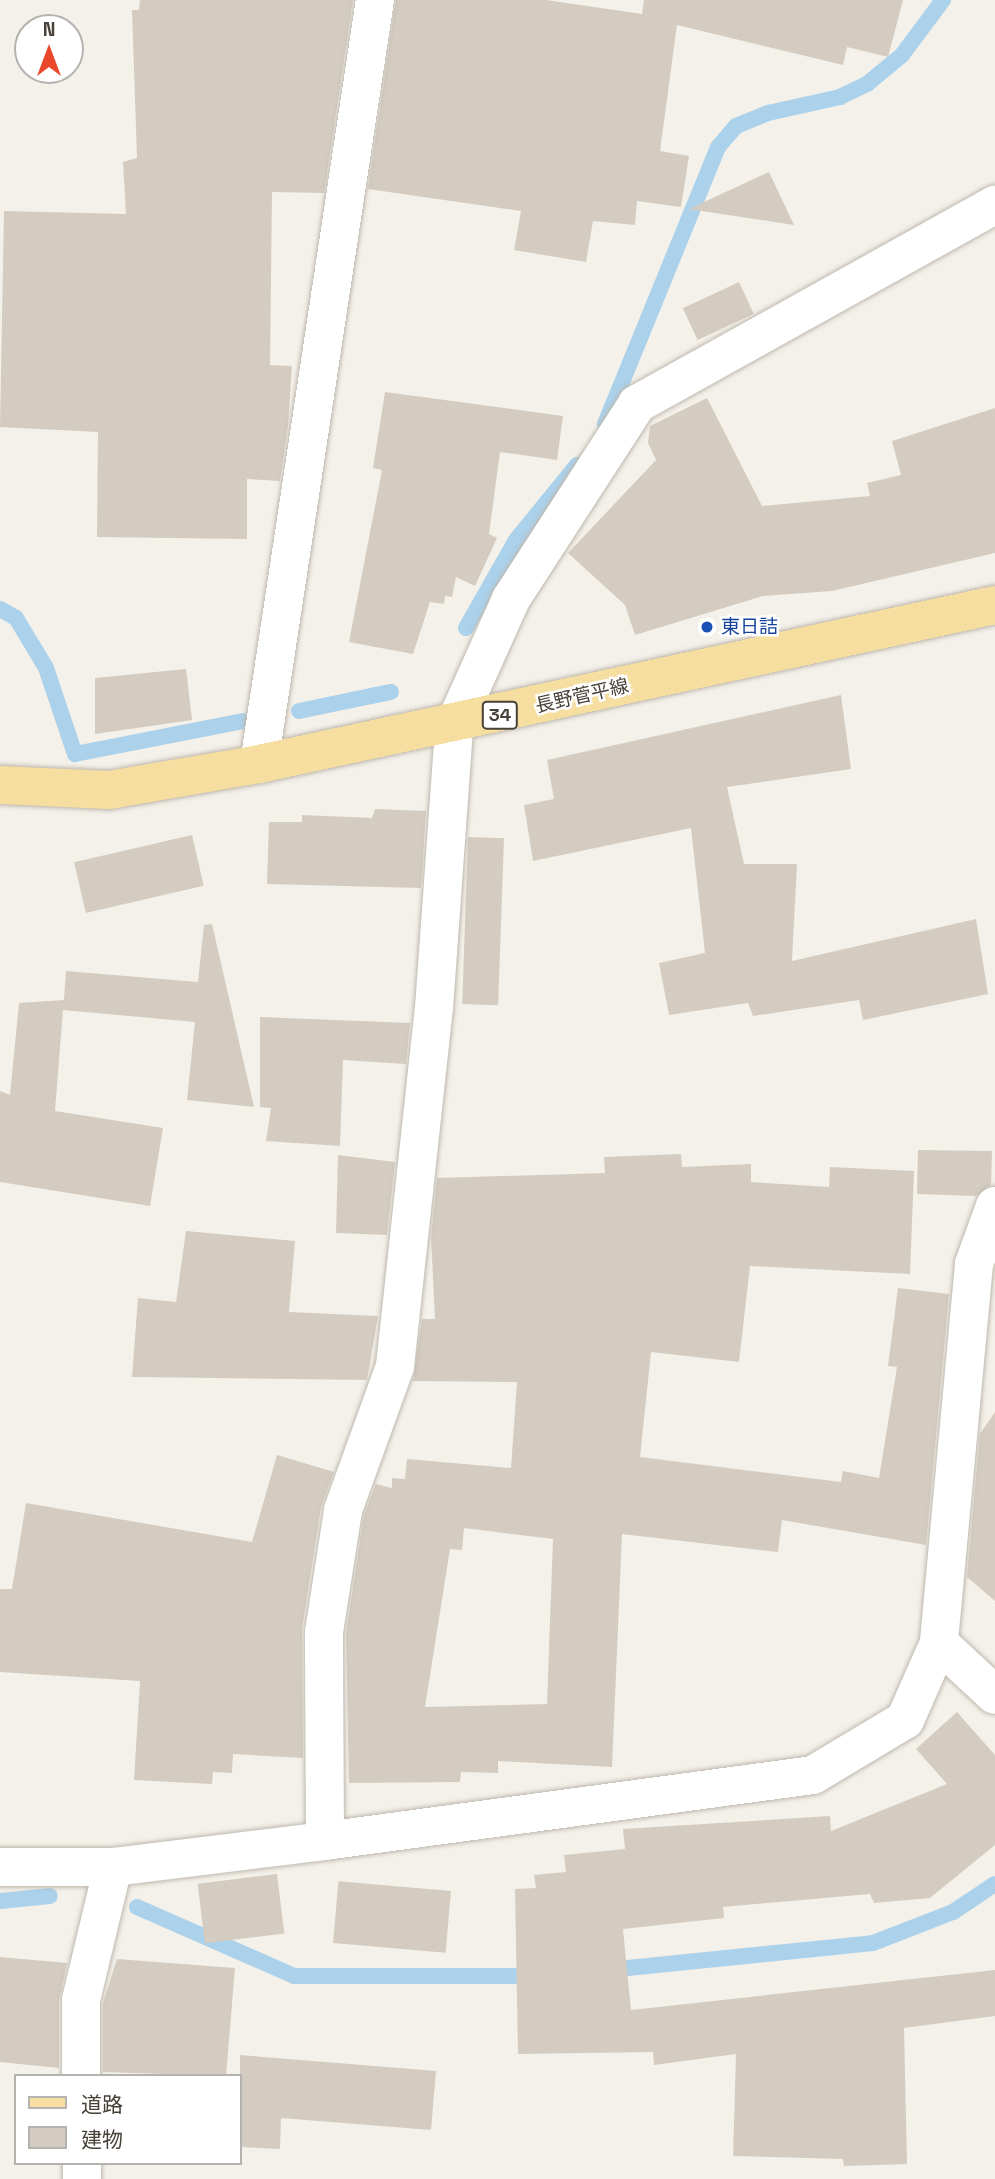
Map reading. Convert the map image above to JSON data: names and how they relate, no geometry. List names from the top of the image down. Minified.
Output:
{"streets":{"main road":["長野菅平線","34"]},"places":["東日詰"],"legend":["道路","建物"],"north":"top"}
